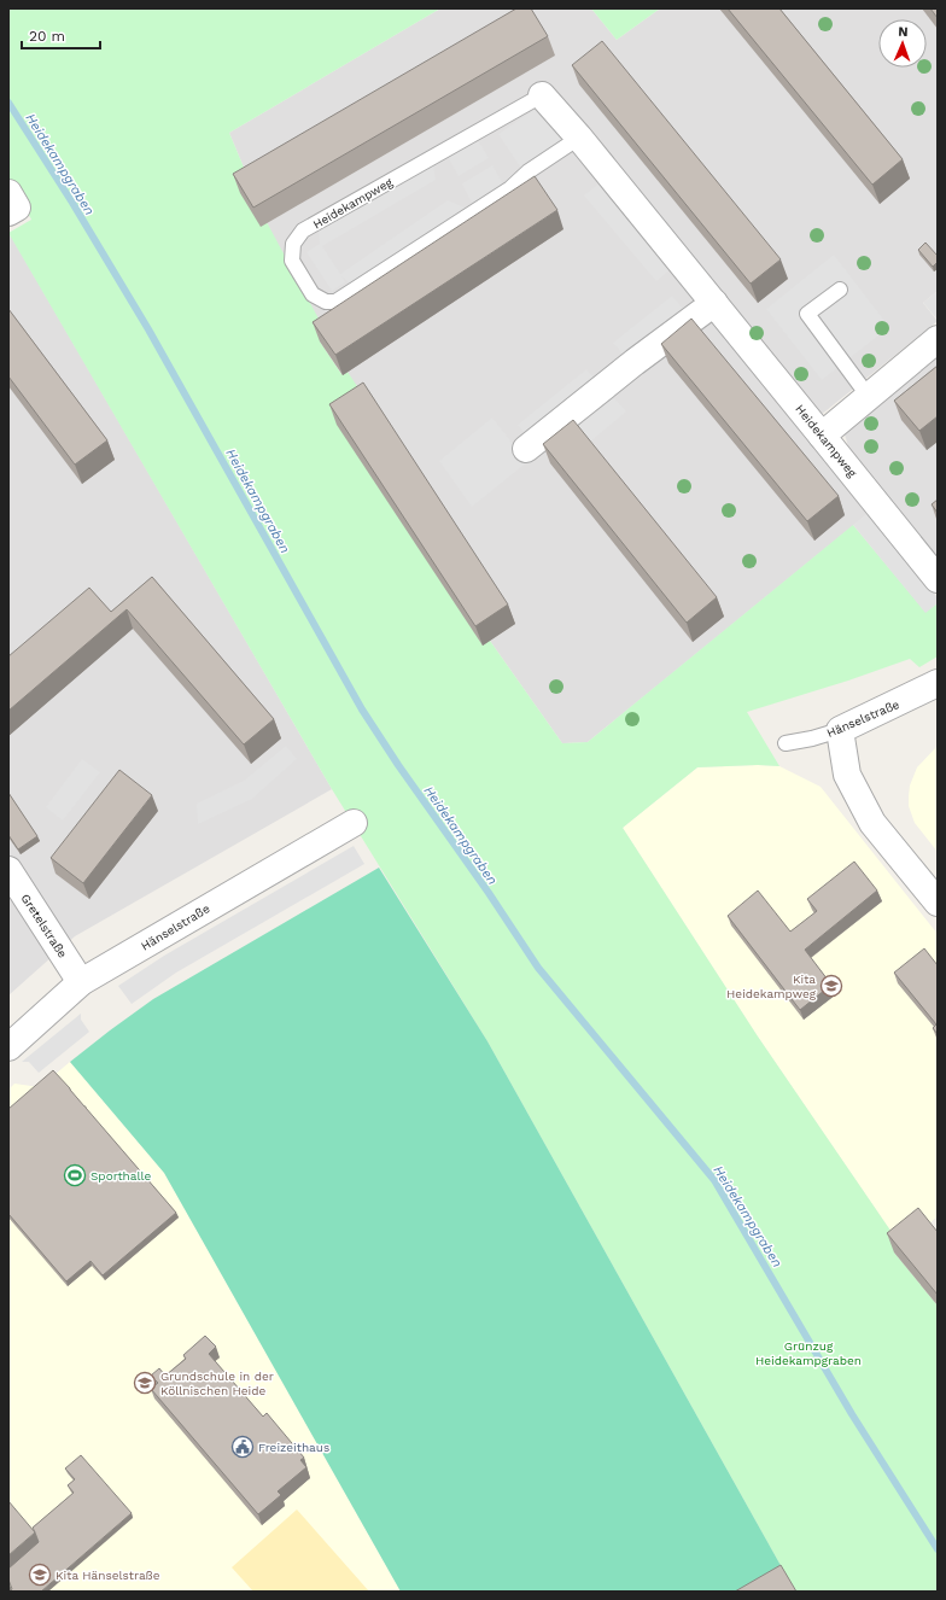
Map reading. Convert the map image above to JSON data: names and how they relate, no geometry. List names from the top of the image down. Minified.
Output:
{"streets":{"street":["Heidekampweg","Hänselstraße","Gretelstraße"]},"crossings":[["Hänselstraße","Gretelstraße"]],"water":["Heidekampgraben"],"parks":["Grünzug Heidekampgraben"],"places":{"school or university":["Kita Heidekampweg","Grundschule in der Köllnischen Heide","Kita Hänselstraße"],"sports":["Sporthalle"],"public building":["Freizeithaus"]},"scale_bar":"20 m","north":"top"}
